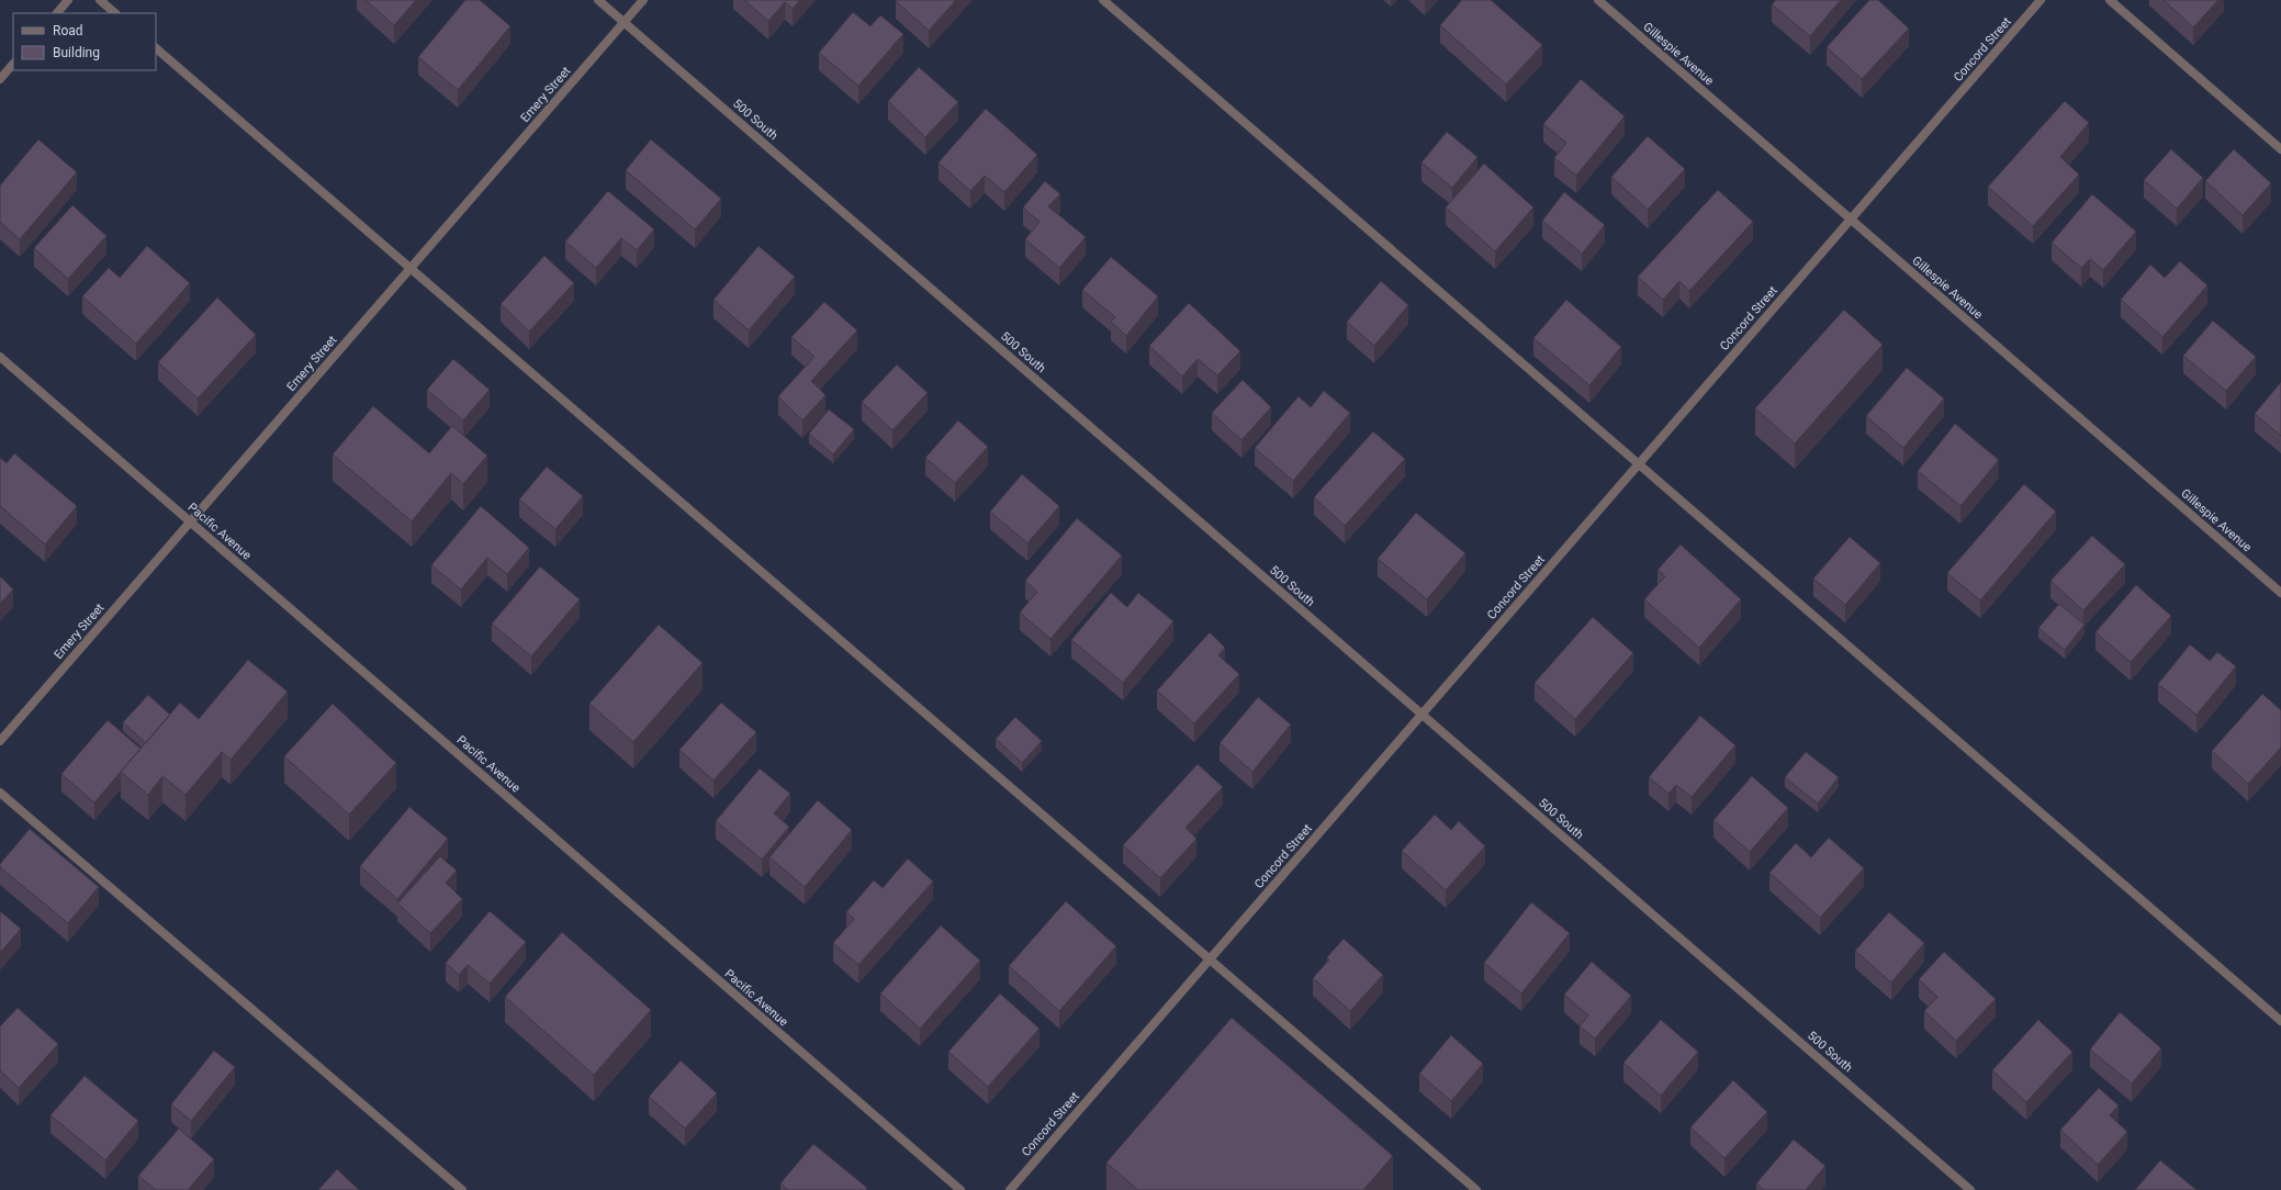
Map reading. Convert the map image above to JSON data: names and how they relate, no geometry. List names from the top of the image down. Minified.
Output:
{"streets":{"street":["Concord Street","Gillespie Avenue","Emery Street","500 South","Pacific Avenue"]},"crossings":[["Concord Street","Gillespie Avenue"],["Concord Street","500 South"],["Emery Street","500 South"],["Emery Street","Pacific Avenue"]],"legend":["Road","Building"]}
